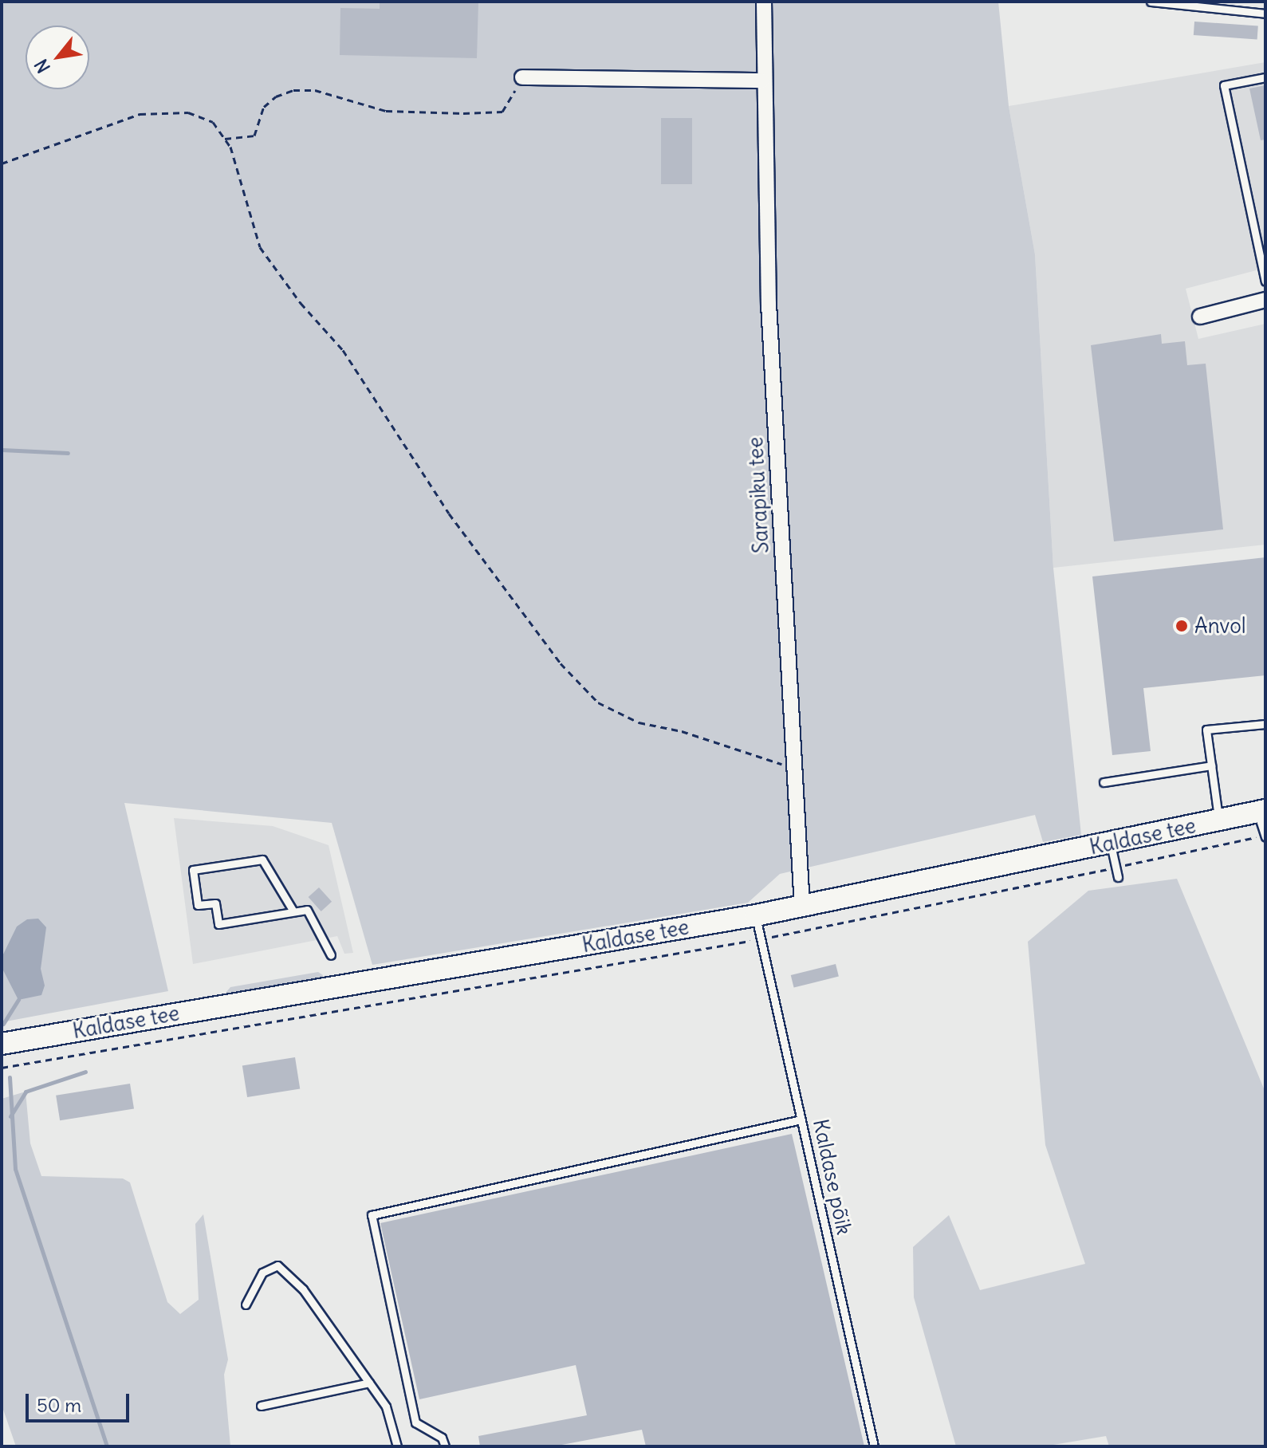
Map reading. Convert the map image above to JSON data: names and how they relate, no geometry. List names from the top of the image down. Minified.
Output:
{"streets":{"street":["Sarapiku tee","Kaldase tee"],"lane":["Kaldase põik"]},"crossings":[["Sarapiku tee","Kaldase tee"],["Kaldase tee","Kaldase põik"]],"places":["Anvol"],"scale_bar":"50 m","north":"bottom left"}
